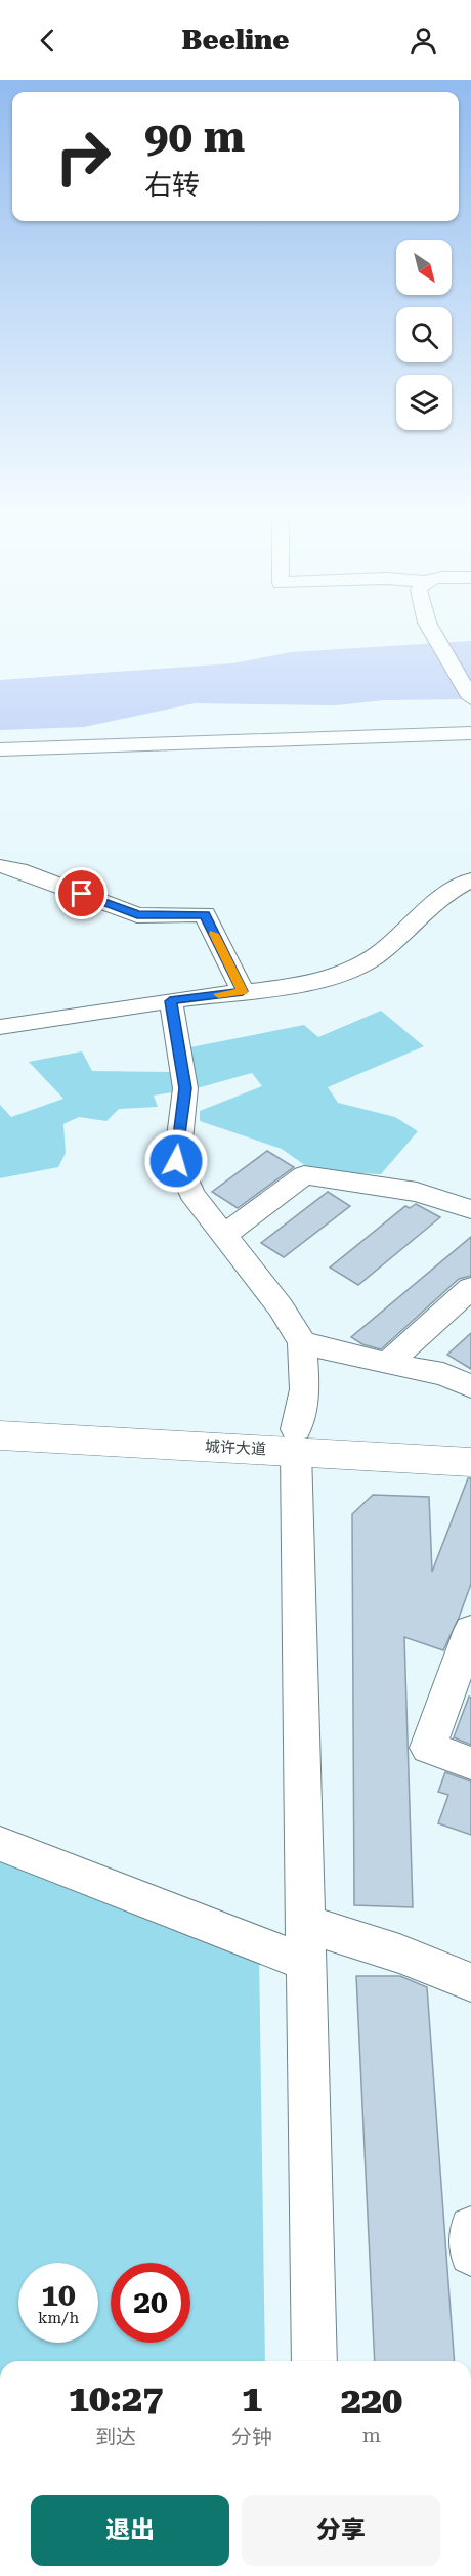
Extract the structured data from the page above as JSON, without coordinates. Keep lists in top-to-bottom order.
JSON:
{
  "streets": {
    "main road": ["城许大道"]
  },
  "north": "bottom right",
  "page": {
    "header": "Beeline",
    "turn": ["90 m", "右转"],
    "speed": "10 km/h",
    "limit": "20",
    "eta": [
      "10:27",
      "到达",
      "1",
      "分钟",
      "220",
      "m"
    ],
    "buttons": ["退出", "分享"]
  }
}
